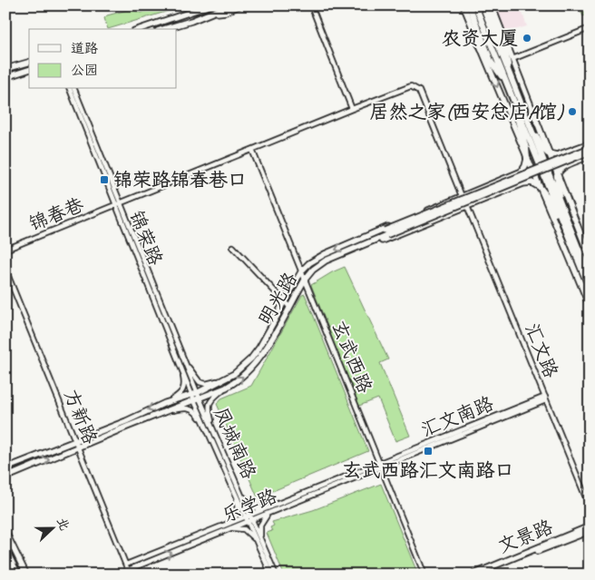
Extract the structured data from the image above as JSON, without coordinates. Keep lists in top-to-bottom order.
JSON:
{
  "streets": {
    "main road": ["明光路", "文景路"],
    "street": [
      "锦春巷",
      "锦荣路",
      "汇文路",
      "玄武西路",
      "方新路",
      "汇文南路",
      "凤城南路",
      "乐学路"
    ]
  },
  "crossings": [
    ["锦春巷", "锦荣路"],
    ["锦荣路", "明光路"],
    ["锦荣路", "凤城南路"],
    ["明光路", "玄武西路"],
    ["明光路", "方新路"],
    ["明光路", "凤城南路"],
    ["汇文路", "汇文南路"],
    ["玄武西路", "汇文南路"],
    ["玄武西路", "乐学路"],
    ["方新路", "乐学路"],
    ["汇文南路", "乐学路"],
    ["凤城南路", "乐学路"]
  ],
  "places": {
    "other": ["农资大厦", "居然之家(西安总店A馆)"],
    "transit": ["锦荣路锦春巷口", "玄武西路汇文南路口"]
  },
  "legend": ["道路", "公园"],
  "north": "right"
}
